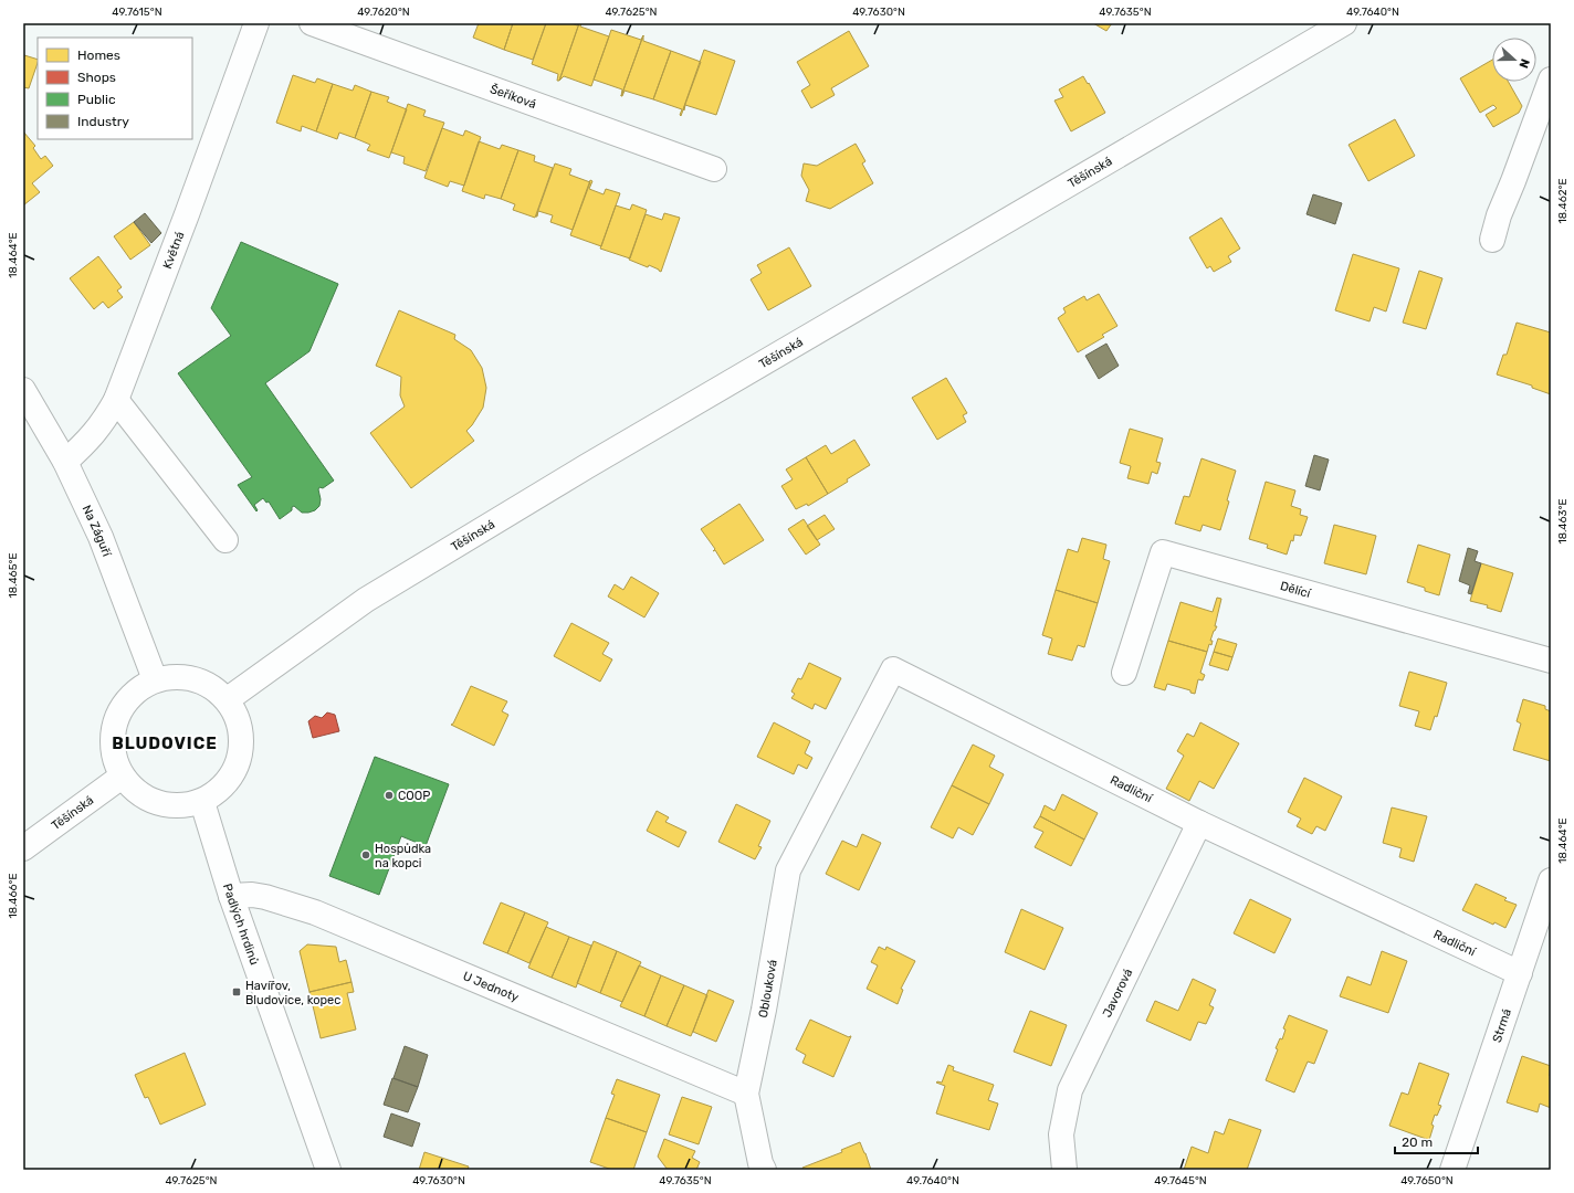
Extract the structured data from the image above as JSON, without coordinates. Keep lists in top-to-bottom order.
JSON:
{
  "streets": {
    "street": [
      "Šeříková",
      "Těšínská",
      "Květná",
      "Na Záguří",
      "Dělící",
      "Radliční",
      "Padlých hrdinů",
      "U Jednoty",
      "Oblouková",
      "Javorová",
      "Strmá"
    ]
  },
  "crossings": [
    ["Těšínská", "Na Záguří"],
    ["Těšínská", "Padlých hrdinů"],
    ["Květná", "Na Záguří"],
    ["Na Záguří", "Padlých hrdinů"],
    ["Radliční", "Oblouková"],
    ["Radliční", "Javorová"],
    ["Radliční", "Strmá"],
    ["Padlých hrdinů", "U Jednoty"],
    ["U Jednoty", "Oblouková"]
  ],
  "districts": ["BLUDOVICE"],
  "places": {
    "other": ["COOP", "Hospůdka na kopci"],
    "transit": ["Havířov, Bludovice, kopec"]
  },
  "legend": [
    "Homes",
    "Shops",
    "Public",
    "Industry"
  ],
  "scale_bar": "20 m",
  "north": "right",
  "coordinates": [
    "49.7615°N",
    "49.7620°N",
    "49.7625°N",
    "49.7630°N",
    "49.7635°N",
    "49.7640°N",
    "18.462°E",
    "18.464°E",
    "18.463°E",
    "18.465°E",
    "18.466°E",
    "49.7645°N",
    "49.7650°N"
  ]
}
